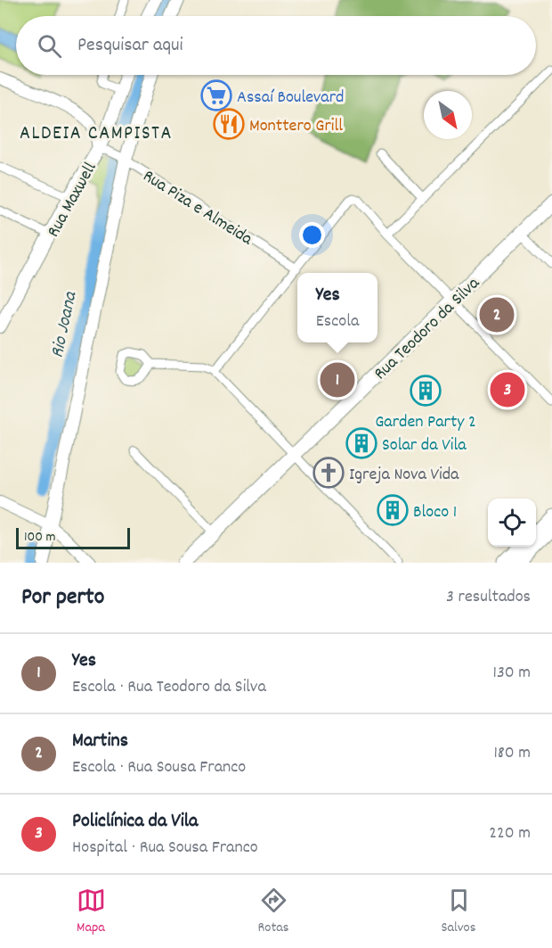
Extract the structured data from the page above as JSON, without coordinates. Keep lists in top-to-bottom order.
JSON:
{
  "streets": {
    "main road": ["Rua Maxwell", "Rua Teodoro da Silva"],
    "street": ["Rua Piza e Almeida"]
  },
  "crossings": [
    ["Rua Maxwell", "Rua Piza e Almeida"]
  ],
  "districts": ["ALDEIA CAMPISTA"],
  "water": ["Rio Joana"],
  "places": {
    "supermarket": ["Assaí Boulevard"],
    "restaurant": ["Monttero Grill"],
    "building": ["Garden Party 2", "Solar da Vila", "Bloco 1"],
    "church": ["Igreja Nova Vida"]
  },
  "scale_bar": "100 m",
  "north": "bottom right",
  "page": {
    "search": "Pesquisar aqui",
    "popup": ["Yes", "Escola"],
    "pins": ["2", "1", "3"],
    "scale": "100 m",
    "heading": ["Por perto", "3 resultados"],
    "list": [
      {
        "mark": "1",
        "name": "Yes",
        "note": "Escola · Rua Teodoro da Silva",
        "value": "130 m"
      },
      {
        "mark": "2",
        "name": "Martins",
        "note": "Escola · Rua Sousa Franco",
        "value": "180 m"
      },
      {
        "mark": "3",
        "name": "Policlínica da Vila",
        "note": "Hospital · Rua Sousa Franco",
        "value": "220 m"
      }
    ],
    "nav": ["Mapa", "Rotas", "Salvos"]
  }
}
